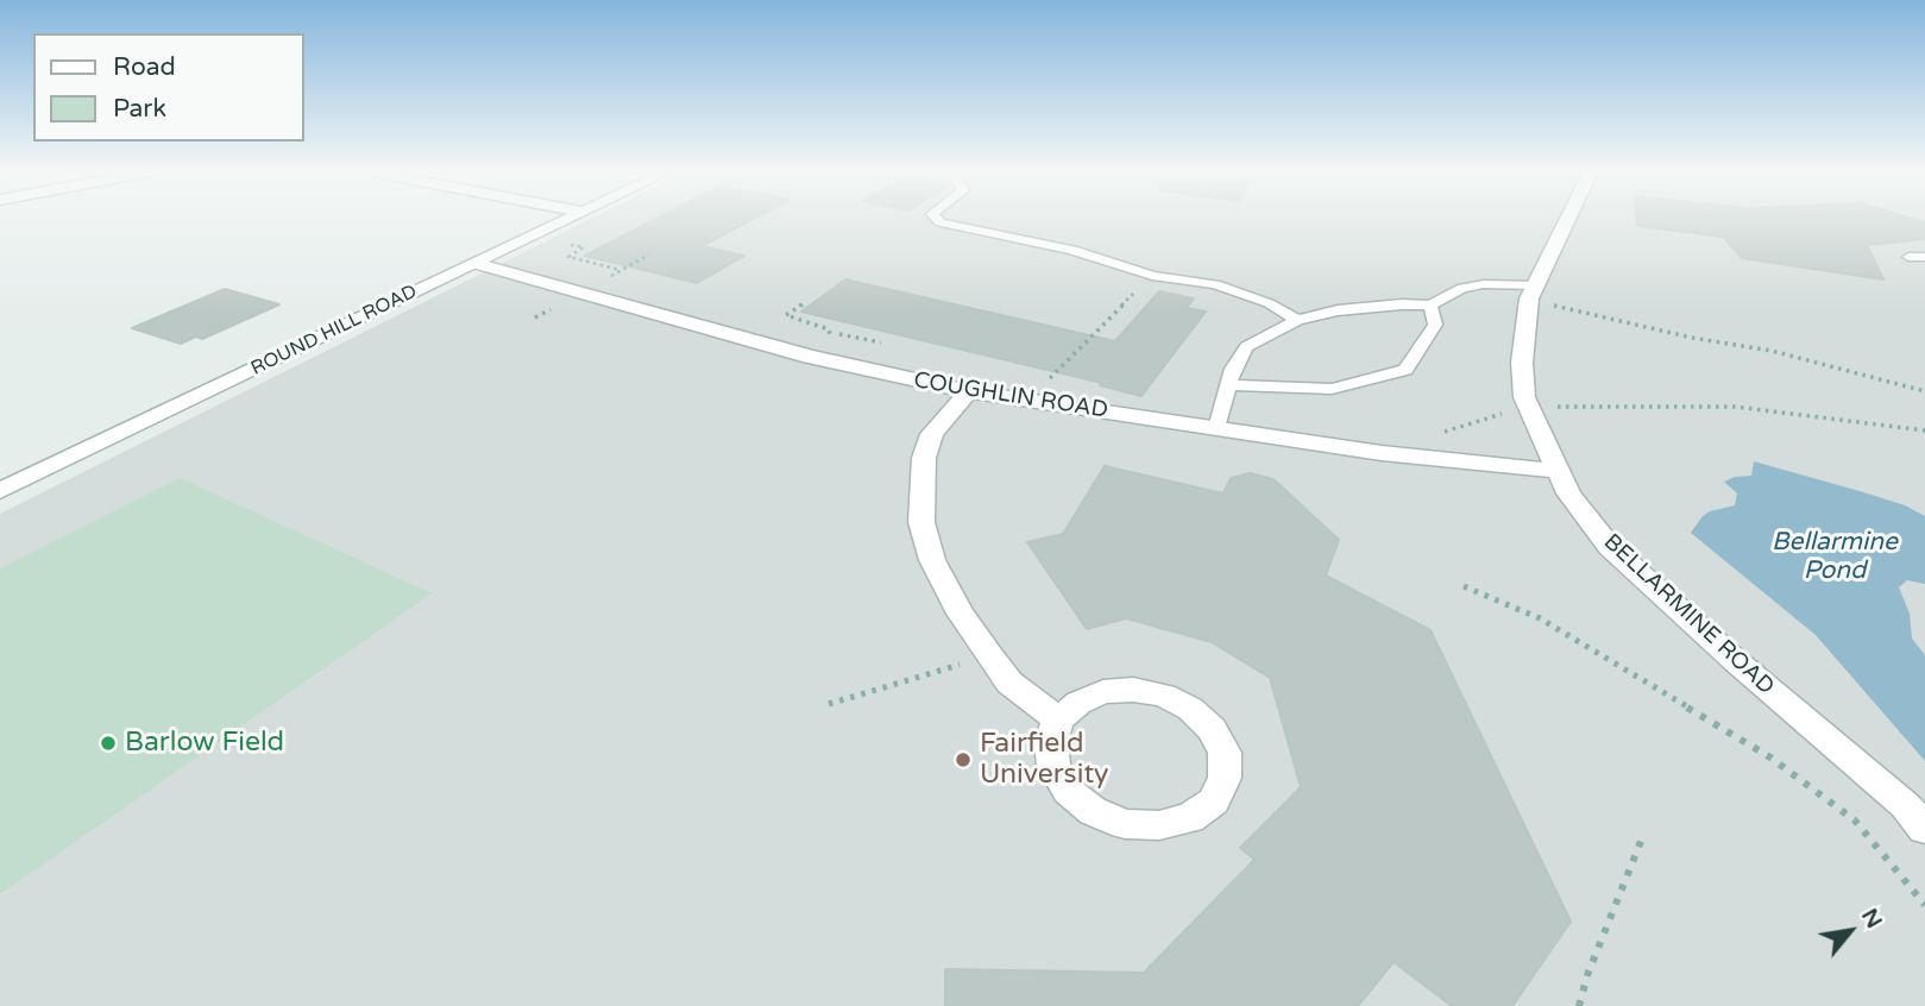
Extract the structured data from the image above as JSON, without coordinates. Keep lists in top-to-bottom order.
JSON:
{
  "streets": {
    "street": ["ROUND HILL ROAD", "COUGHLIN ROAD", "BELLARMINE ROAD"]
  },
  "crossings": [
    ["ROUND HILL ROAD", "COUGHLIN ROAD"],
    ["COUGHLIN ROAD", "BELLARMINE ROAD"]
  ],
  "water": ["Bellarmine Pond"],
  "places": ["Barlow Field", "Fairfield University"],
  "legend": ["Road", "Park"],
  "north": "top right"
}
